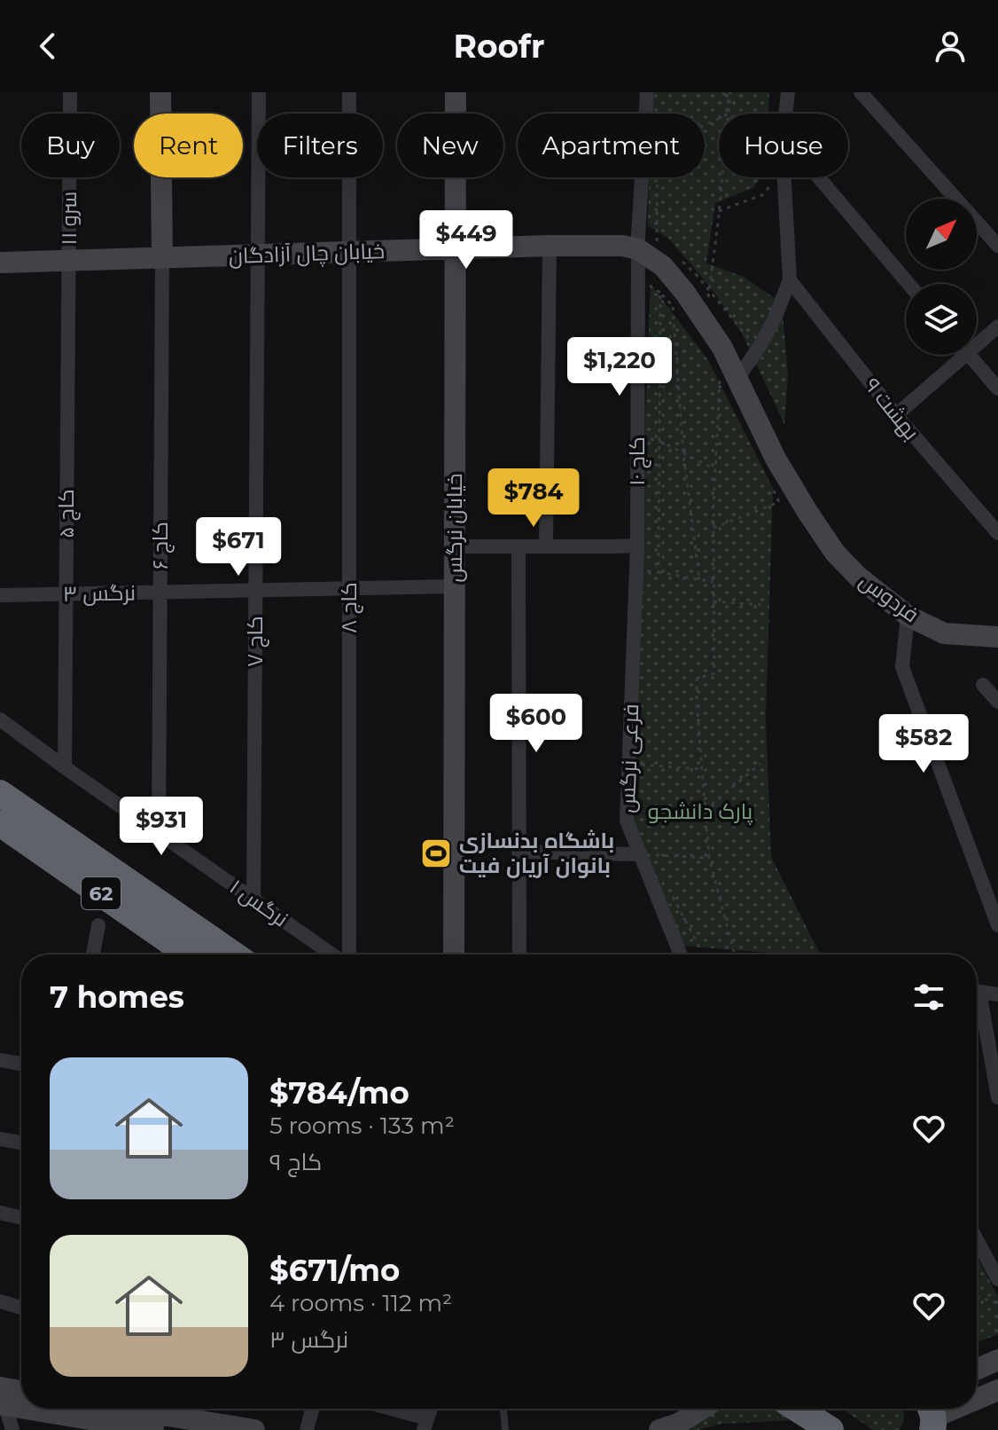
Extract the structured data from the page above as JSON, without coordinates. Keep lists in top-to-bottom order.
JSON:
{
  "streets": {
    "highway": ["62"],
    "street": [
      "سرو ۱۱",
      "خیابان چال آزادگان",
      "بهشت ۹",
      "کاج ۱۰",
      "کاج ۵",
      "خیابان نرگس",
      "کاج ۶",
      "نرگس ۳",
      "فردوس",
      "کاج ۸",
      "کاج ۷",
      "فرعی نرگس",
      "نرگس ۱"
    ]
  },
  "crossings": [
    ["سرو ۱۱", "خیابان چال آزادگان"],
    ["سرو ۱۱", "کاج ۵"],
    ["خیابان چال آزادگان", "کاج ۱۰"],
    ["خیابان چال آزادگان", "کاج ۵"],
    ["خیابان چال آزادگان", "خیابان نرگس"],
    ["خیابان چال آزادگان", "کاج ۶"],
    ["خیابان چال آزادگان", "کاج ۸"],
    ["خیابان چال آزادگان", "کاج ۷"],
    ["کاج ۱۰", "فرعی نرگس"],
    ["کاج ۵", "نرگس ۳"],
    ["کاج ۵", "نرگس ۱"],
    ["خیابان نرگس", "نرگس ۳"],
    ["کاج ۶", "نرگس ۳"],
    ["کاج ۶", "نرگس ۱"],
    ["نرگس ۳", "کاج ۸"],
    ["نرگس ۳", "کاج ۷"],
    ["کاج ۷", "نرگس ۱"]
  ],
  "parks": ["پارک دانشجو"],
  "places": {
    "sports": ["باشگاه بدنسازی بانوان آریان فیت"]
  },
  "north": "top right",
  "page": {
    "header": "Roofr",
    "chip": [
      "Buy",
      "Rent",
      "Filters",
      "New",
      "Apartment",
      "House"
    ],
    "price": [
      "$449",
      "$1,220",
      "$784",
      "$671",
      "$600",
      "$582",
      "$931"
    ],
    "heading": "7 homes",
    "list": [
      {
        "name": "$784/mo",
        "note": "5 rooms · 133 m² · کاج ۹"
      },
      {
        "name": "$671/mo",
        "note": "4 rooms · 112 m² · نرگس ۳"
      }
    ]
  }
}
